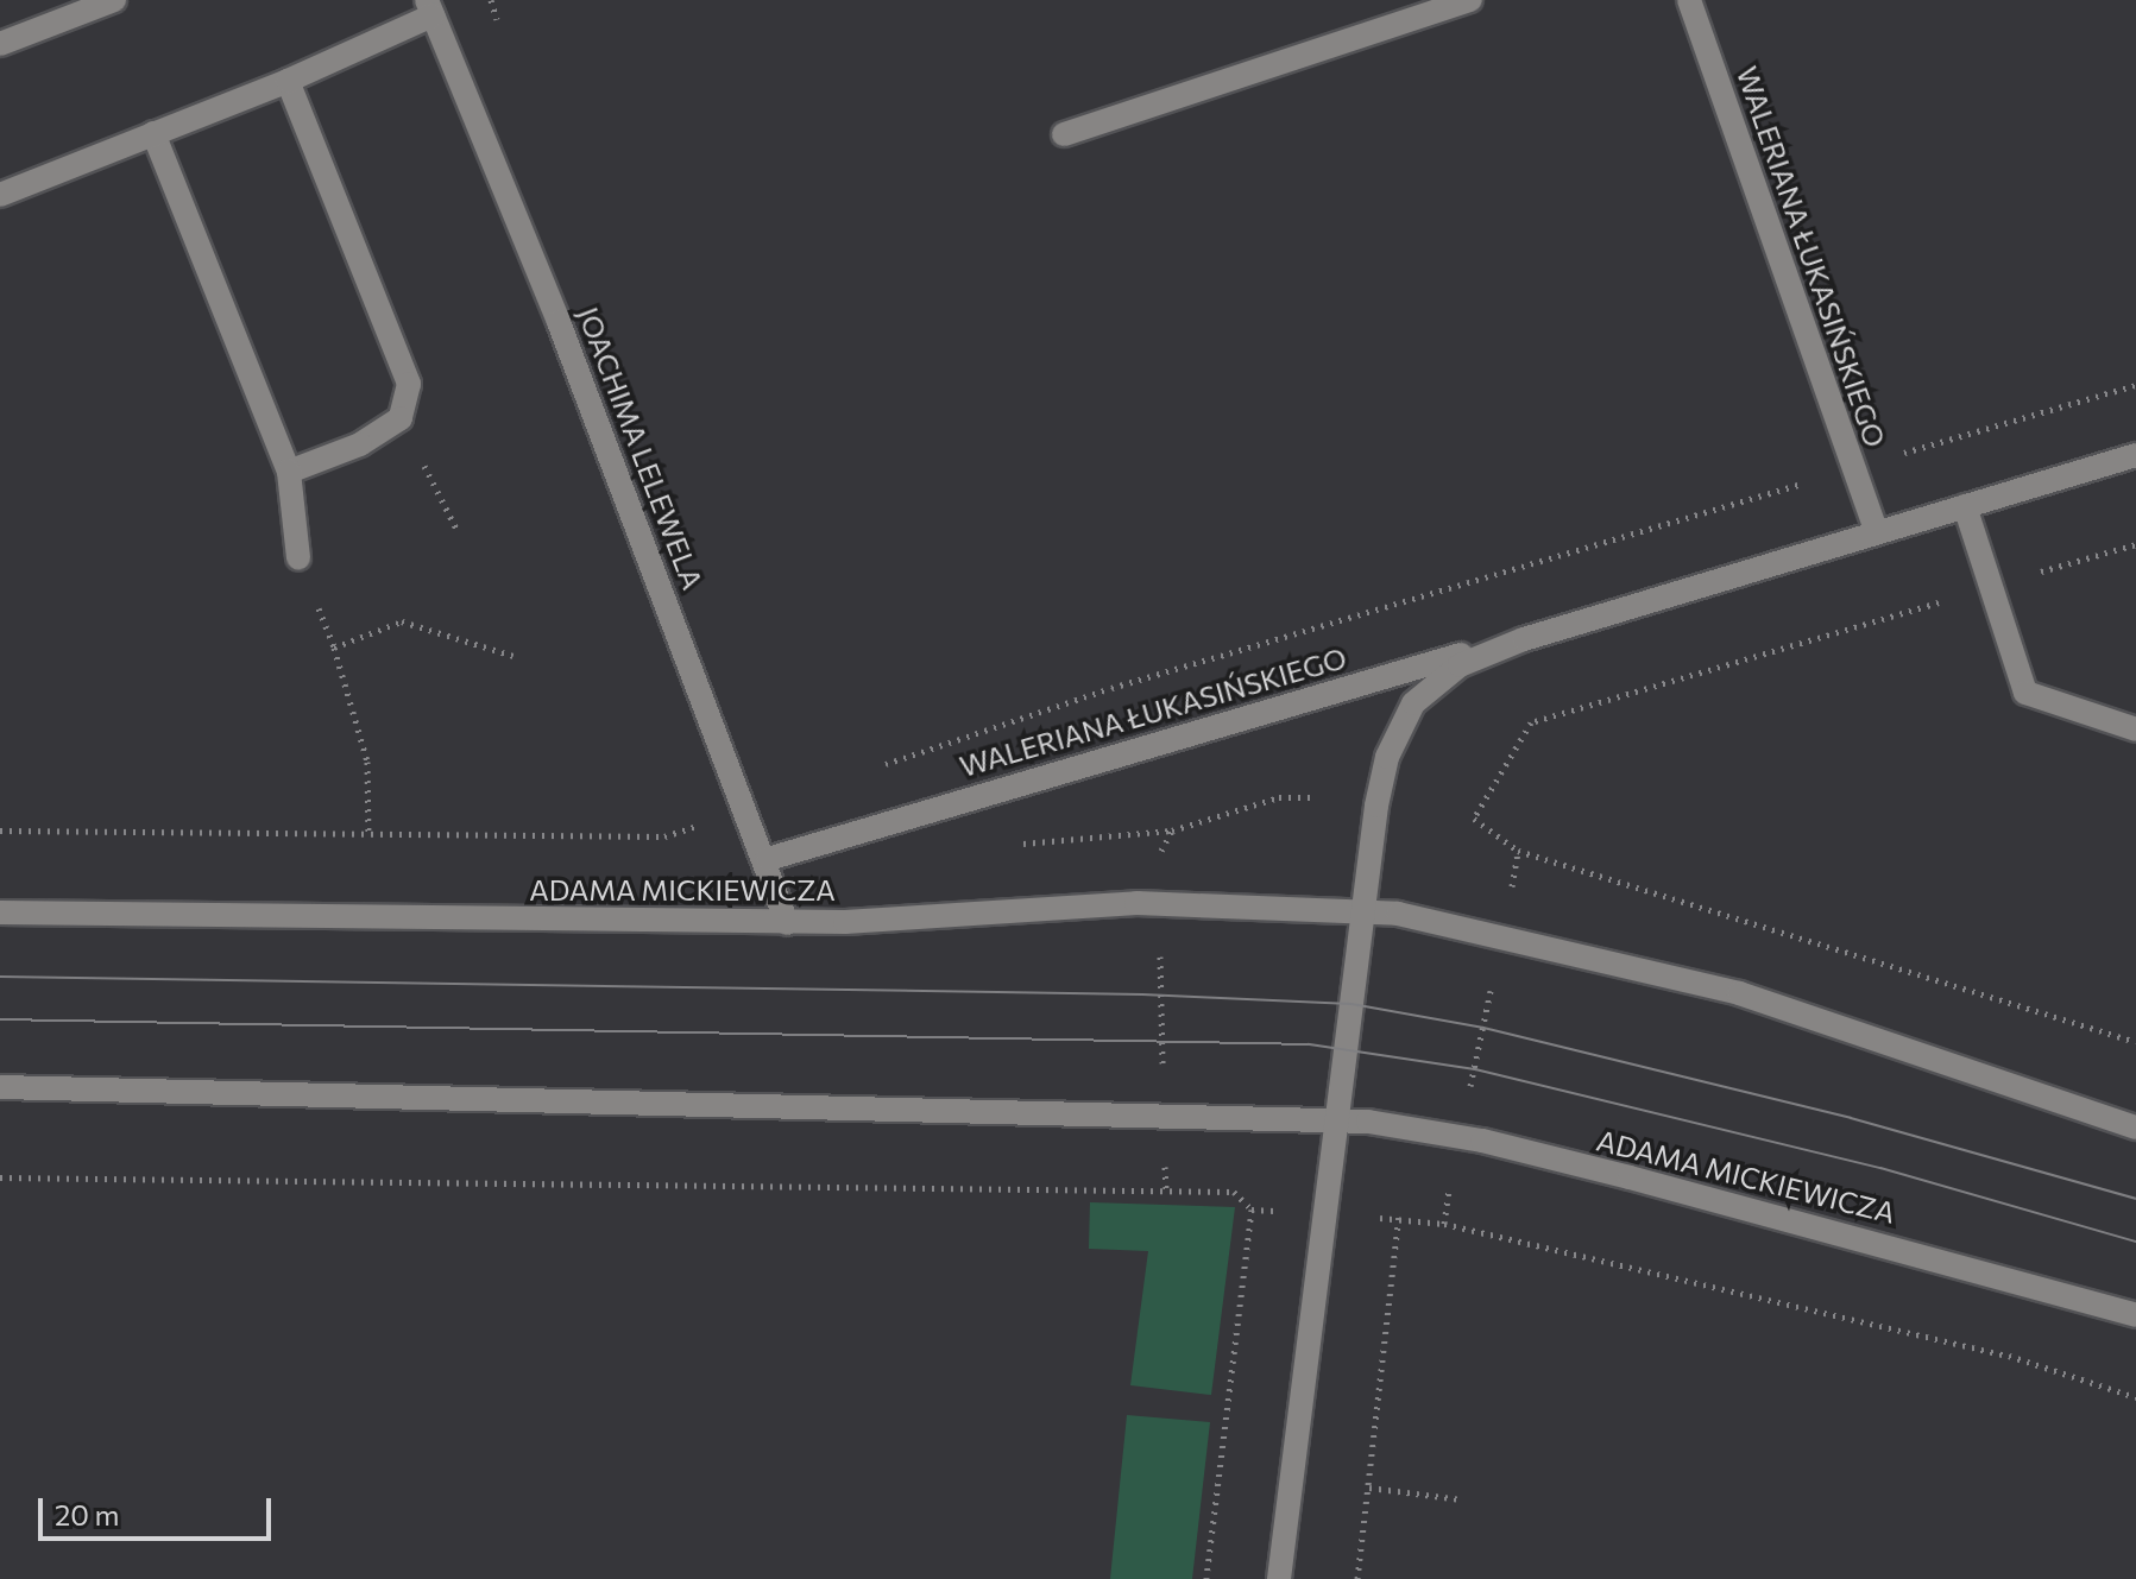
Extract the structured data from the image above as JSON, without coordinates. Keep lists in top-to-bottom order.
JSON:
{
  "streets": {
    "street": ["WALERIANA ŁUKASIŃSKIEGO", "JOACHIMA LELEWELA", "ADAMA MICKIEWICZA"]
  },
  "crossings": [
    ["WALERIANA ŁUKASIŃSKIEGO", "JOACHIMA LELEWELA"],
    ["WALERIANA ŁUKASIŃSKIEGO", "ADAMA MICKIEWICZA"],
    ["JOACHIMA LELEWELA", "ADAMA MICKIEWICZA"]
  ],
  "scale_bar": "20 m"
}
